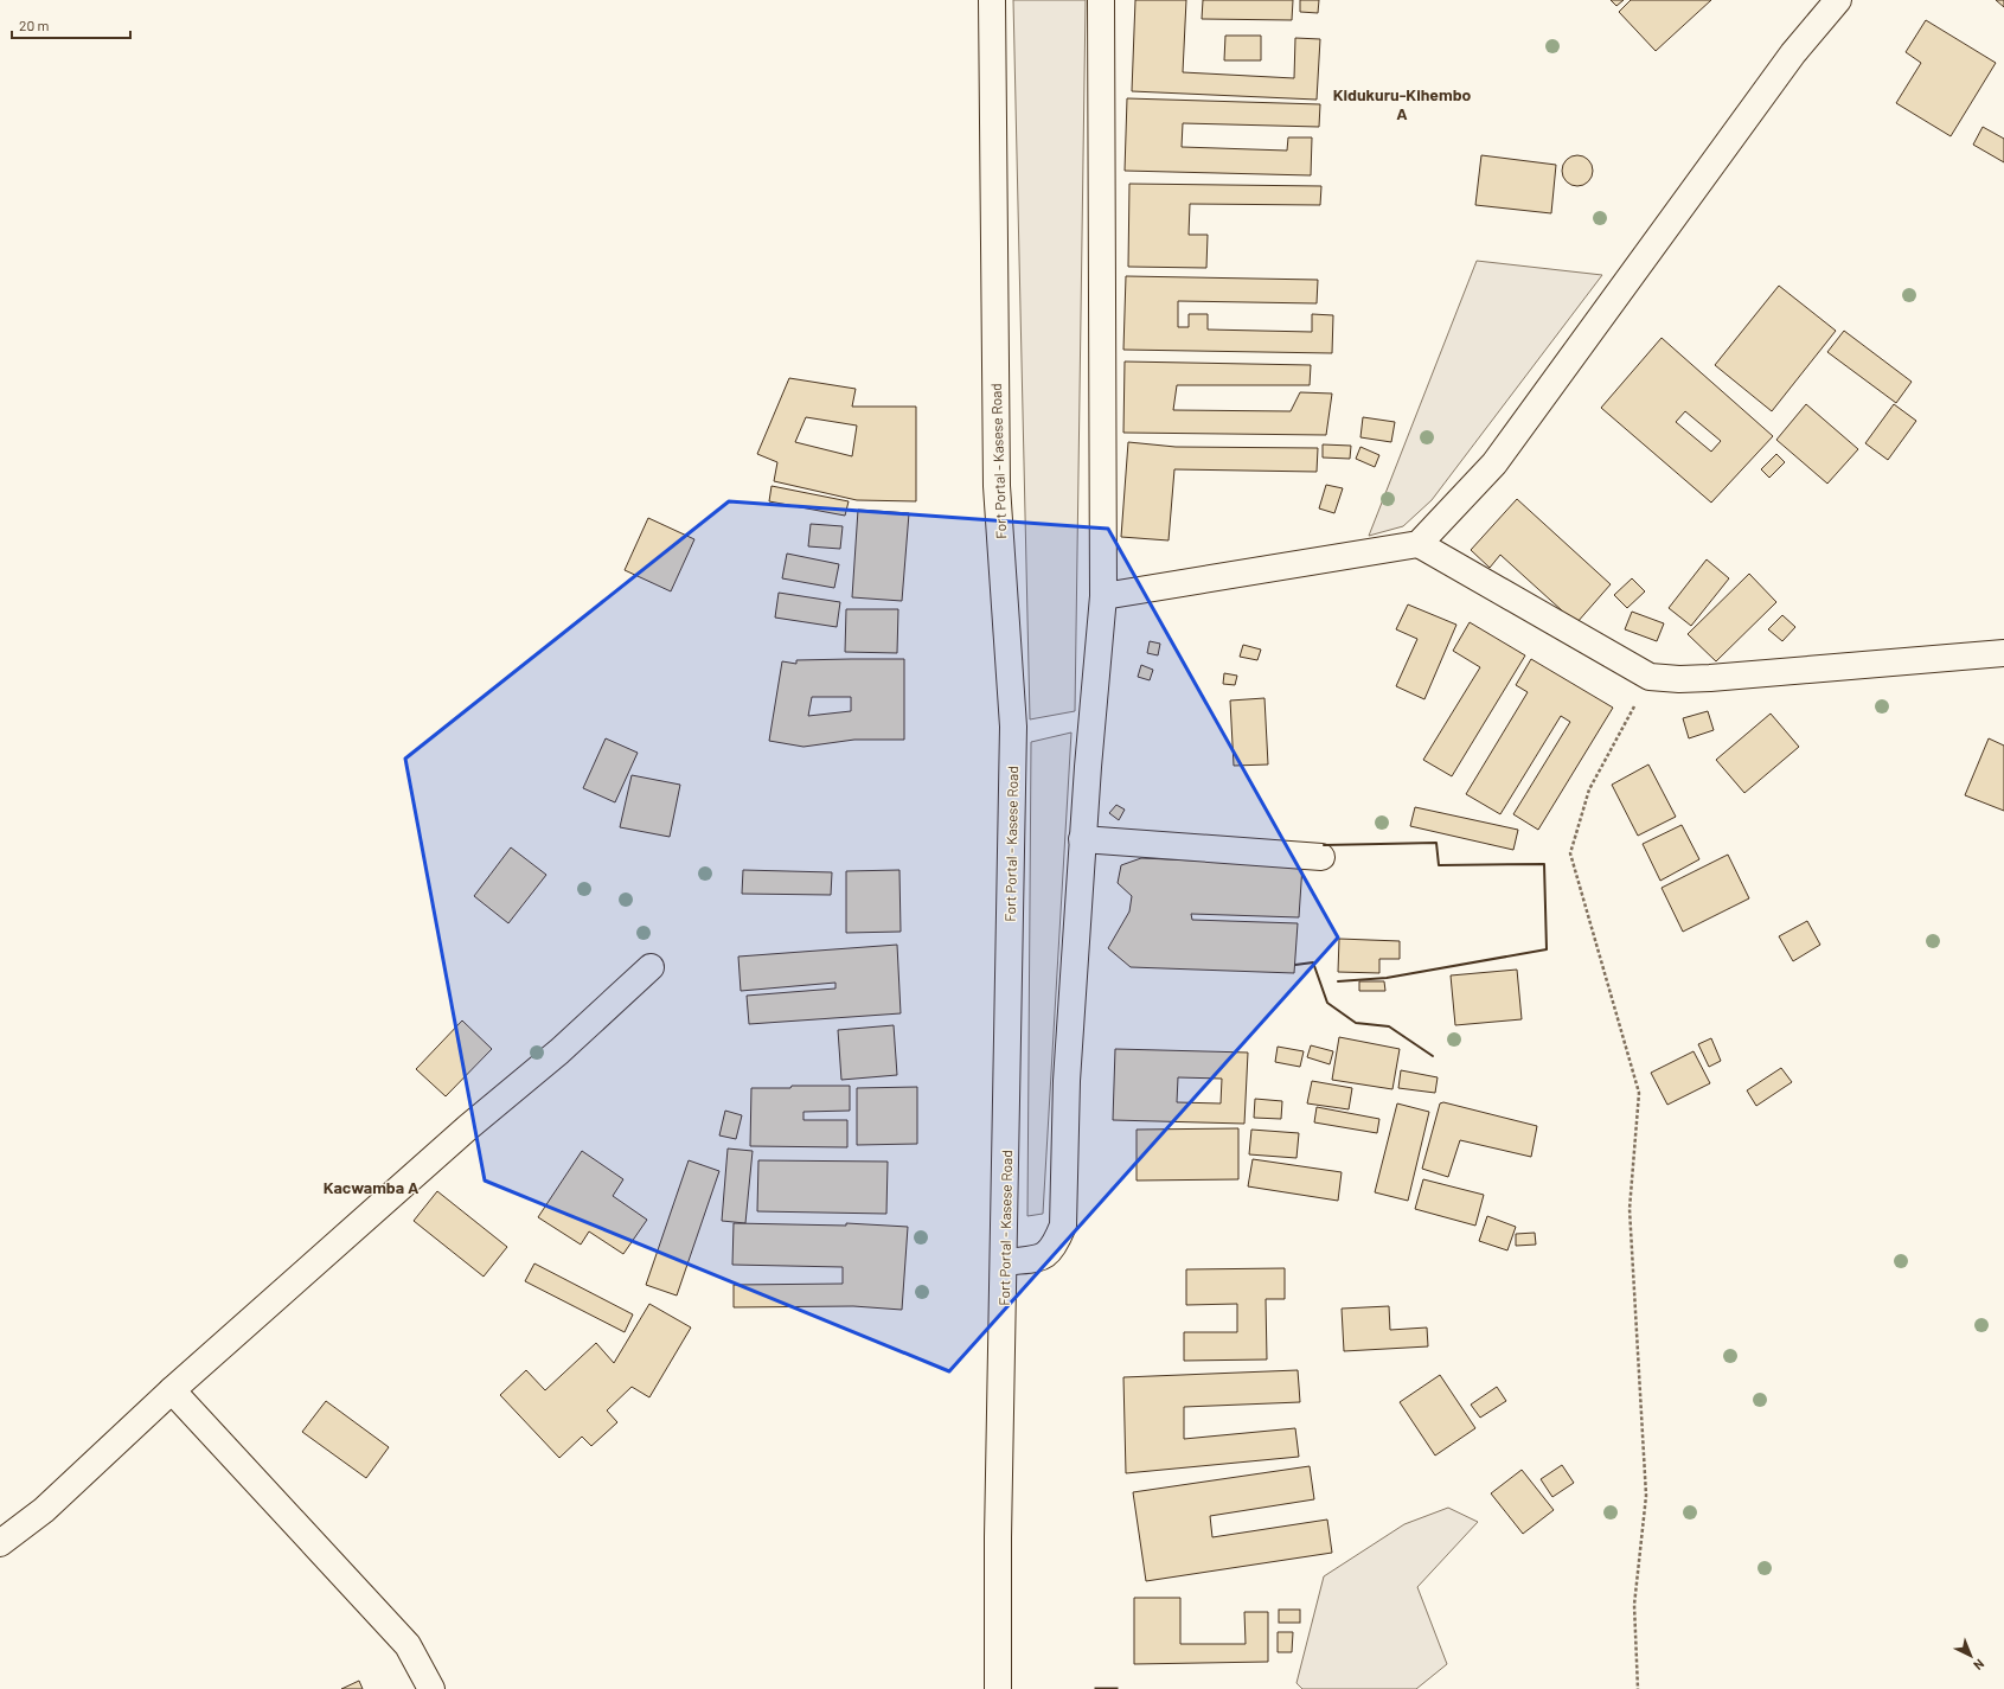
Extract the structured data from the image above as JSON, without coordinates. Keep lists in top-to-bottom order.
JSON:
{
  "streets": {
    "main road": ["Fort Portal - Kasese Road"]
  },
  "districts": ["Kidukuru-Kihembo A", "Kacwamba A"],
  "scale_bar": "20 m",
  "north": "bottom right"
}
